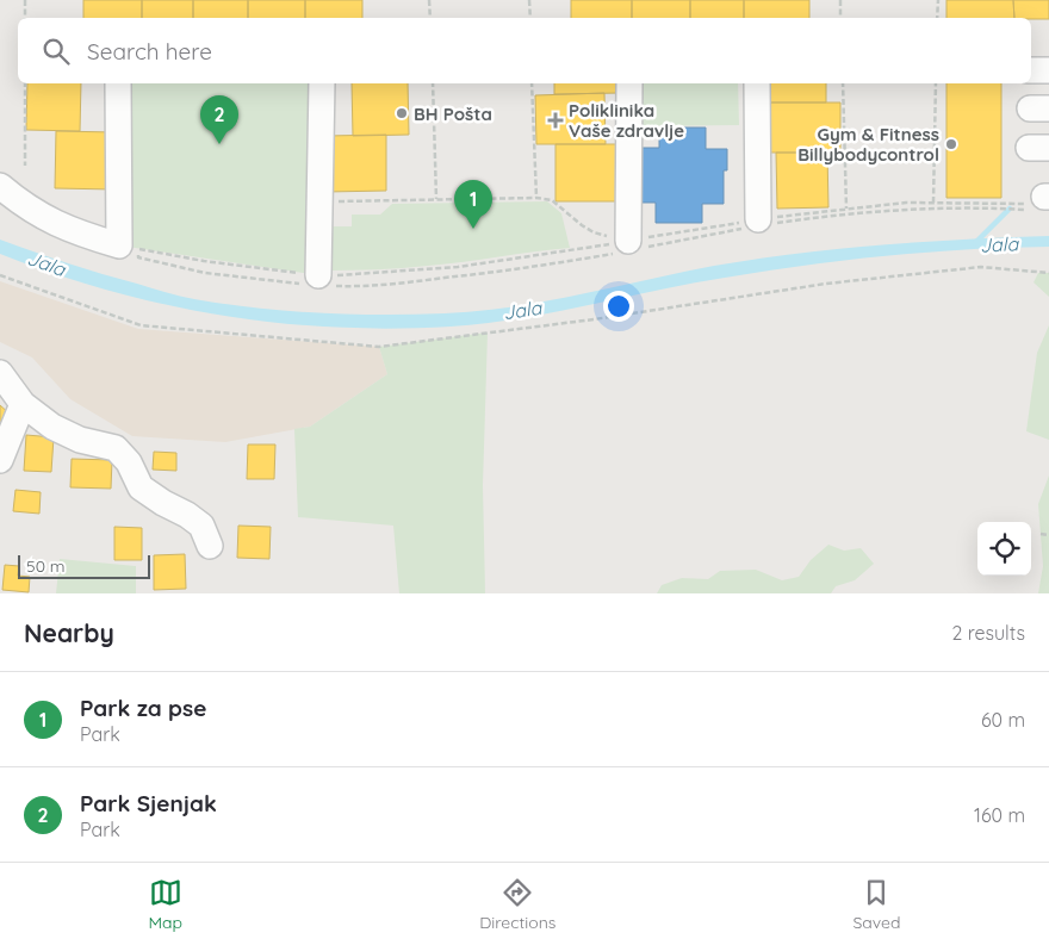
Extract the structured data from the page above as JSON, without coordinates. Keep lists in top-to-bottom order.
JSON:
{
  "water": ["Jala"],
  "places": {
    "other": ["BH Pošta", "Gym & Fitness Billybodycontrol"],
    "health": ["Poliklinika Vaše zdravlje"]
  },
  "scale_bar": "50 m",
  "page": {
    "search": "Search here",
    "pins": ["2", "1"],
    "scale": "50 m",
    "heading": ["Nearby", "2 results"],
    "list": [
      {
        "mark": "1",
        "name": "Park za pse",
        "note": "Park",
        "value": "60 m"
      },
      {
        "mark": "2",
        "name": "Park Sjenjak",
        "note": "Park",
        "value": "160 m"
      }
    ],
    "nav": ["Map", "Directions", "Saved"]
  }
}
